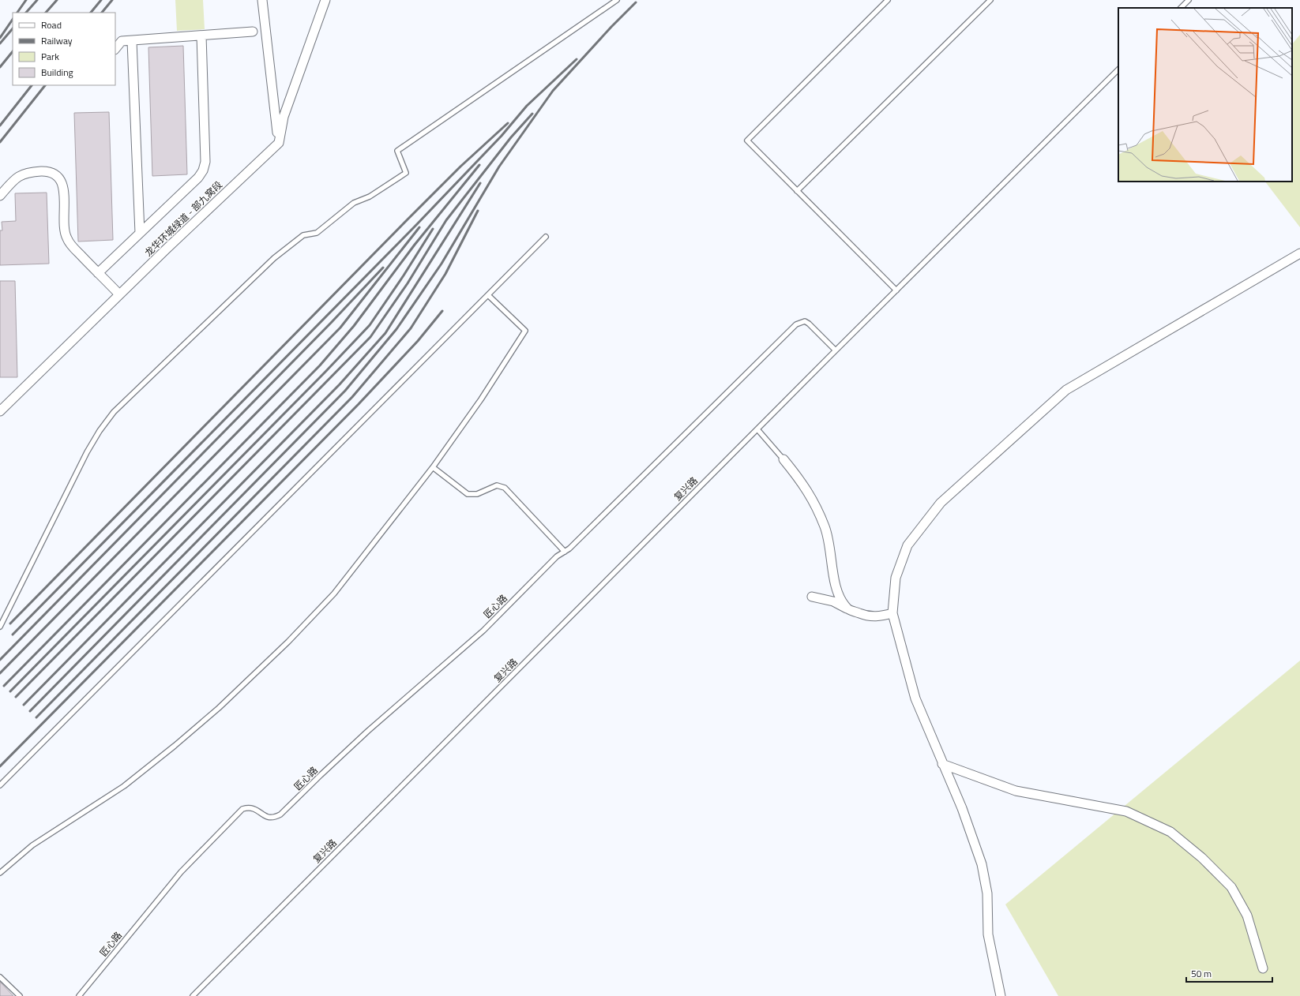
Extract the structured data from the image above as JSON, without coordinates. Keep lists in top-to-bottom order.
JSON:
{
  "streets": {
    "street": ["龙华环城绿道 - 部九窝段"],
    "lane": ["复兴路", "匠心路"]
  },
  "legend": [
    "Road",
    "Railway",
    "Park",
    "Building"
  ],
  "scale_bar": "50 m"
}
